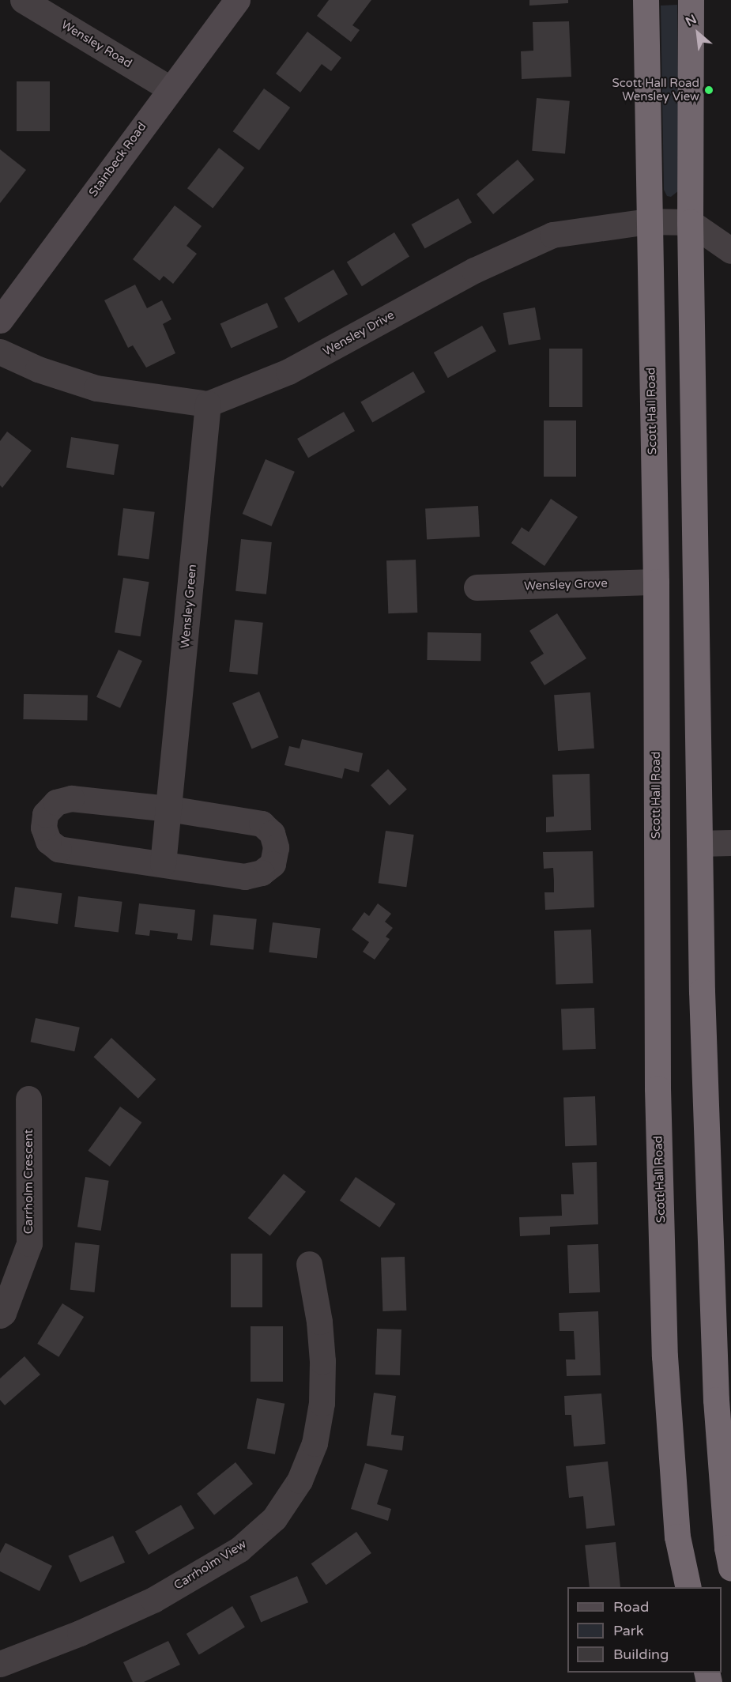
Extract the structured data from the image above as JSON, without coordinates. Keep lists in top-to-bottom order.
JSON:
{
  "streets": {
    "highway": ["Scott Hall Road"],
    "street": [
      "Wensley Road",
      "Stainbeck Road",
      "Wensley Drive",
      "Wensley Grove",
      "Wensley Green",
      "Carrholm Crescent",
      "Carrholm View"
    ]
  },
  "crossings": [
    ["Wensley Road", "Stainbeck Road"],
    ["Wensley Drive", "Scott Hall Road"],
    ["Wensley Drive", "Wensley Green"],
    ["Scott Hall Road", "Wensley Grove"]
  ],
  "places": ["Scott Hall Road Wensley View"],
  "legend": ["Road", "Park", "Building"],
  "north": "top left"
}
